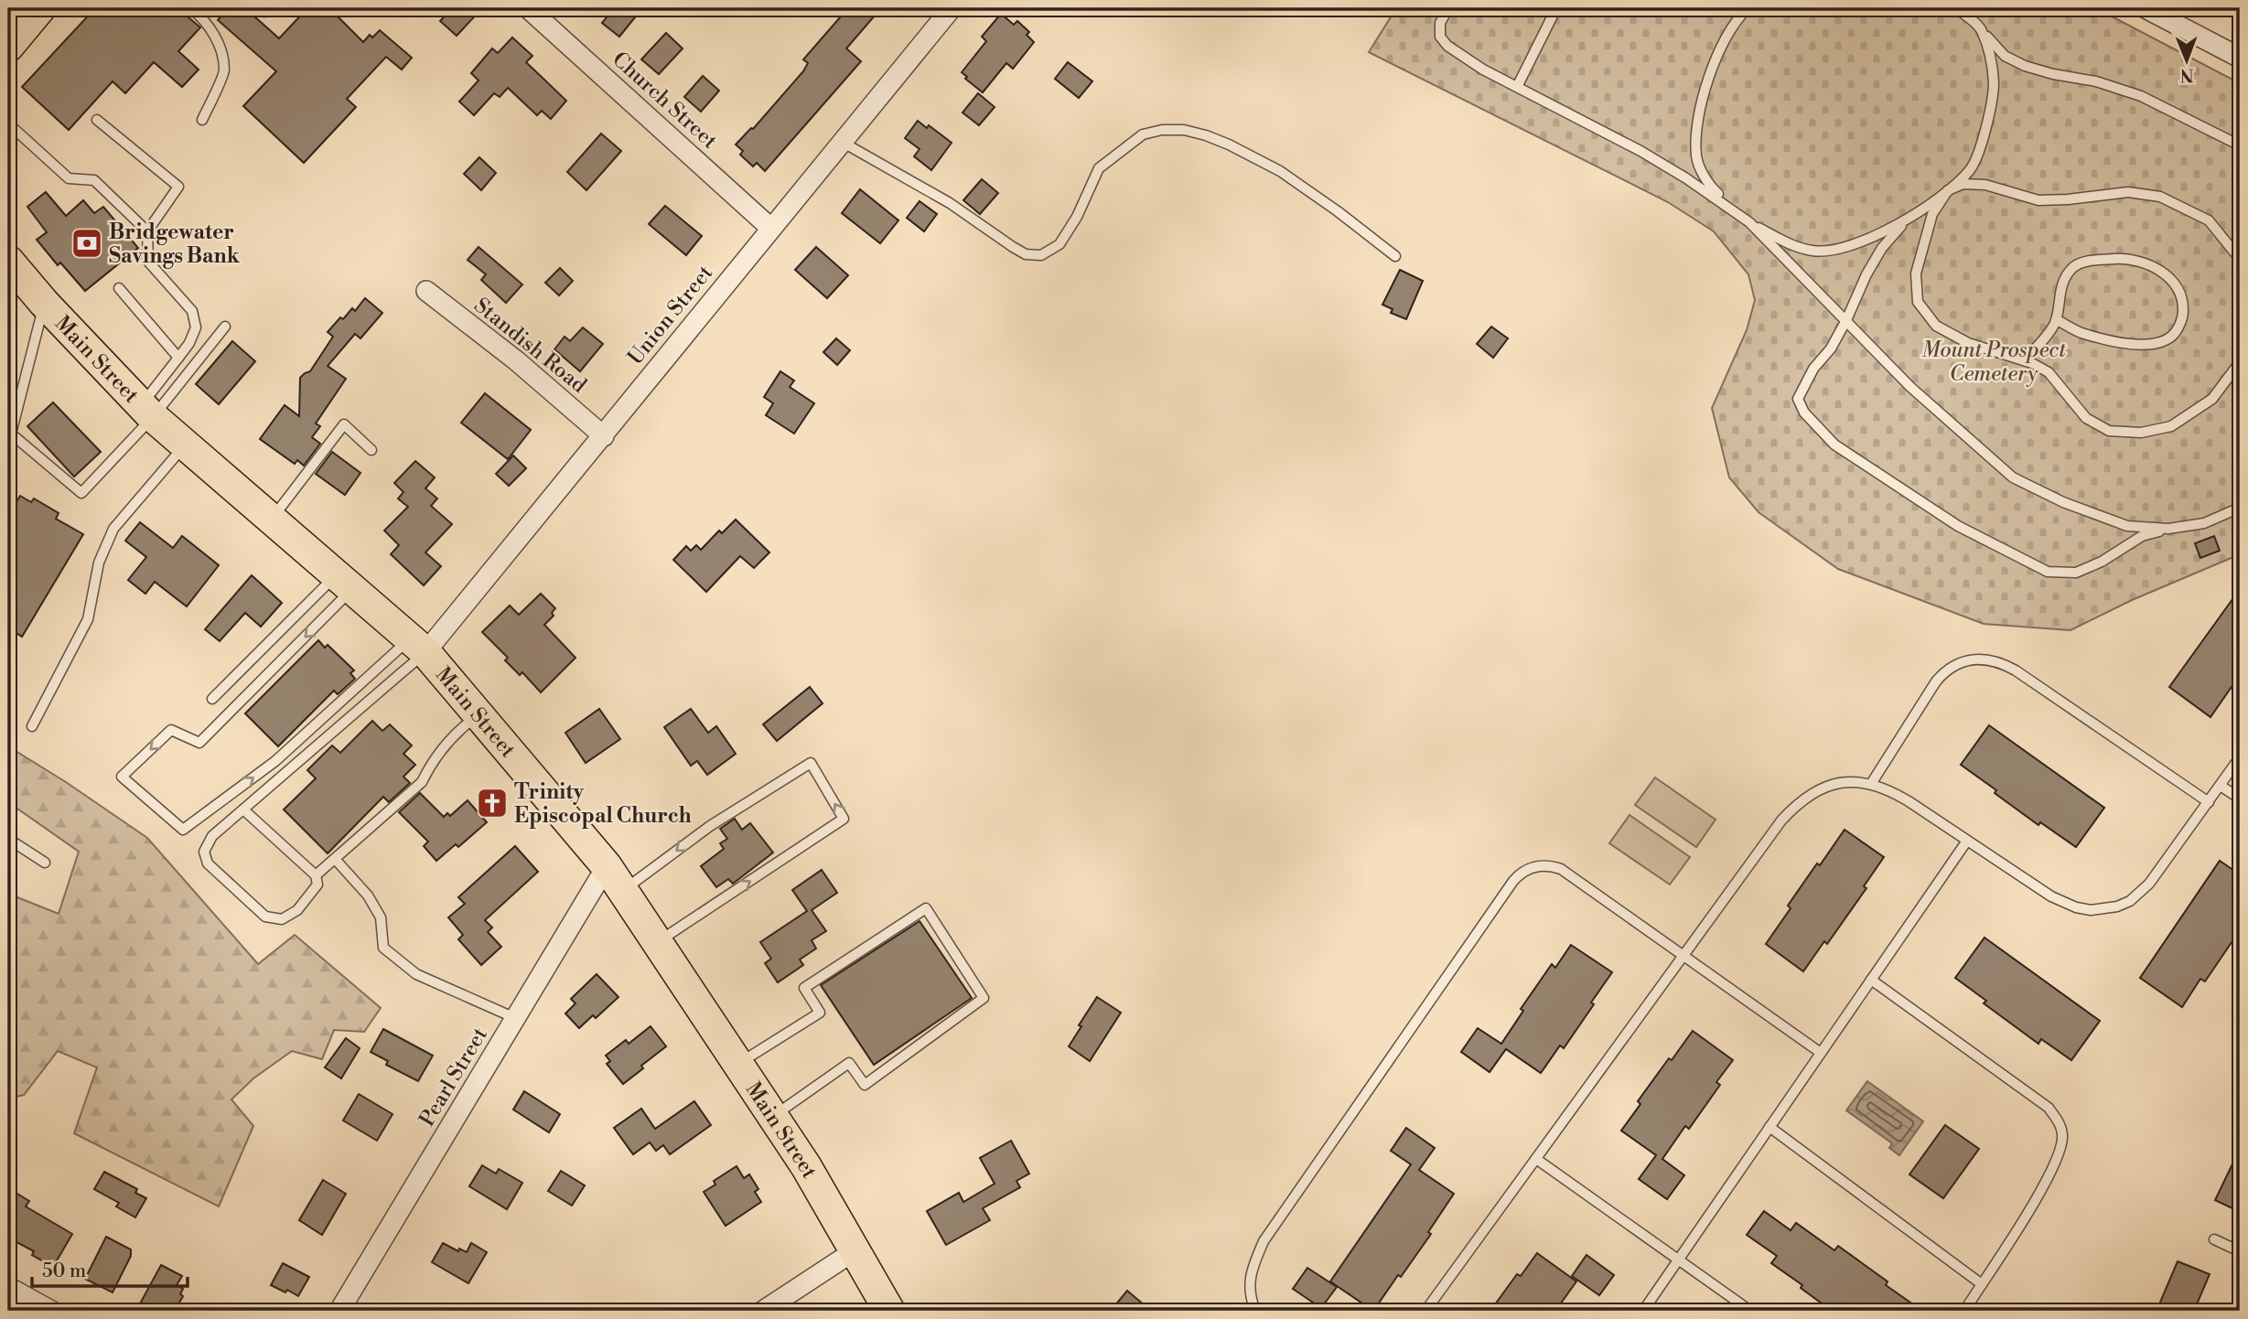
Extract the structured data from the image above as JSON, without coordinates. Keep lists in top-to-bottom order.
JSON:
{
  "streets": {
    "main road": ["Main Street"],
    "street": [
      "Church Street",
      "Union Street",
      "Standish Road",
      "Pearl Street"
    ]
  },
  "crossings": [
    ["Church Street", "Union Street"],
    ["Union Street", "Standish Road"],
    ["Union Street", "Main Street"],
    ["Main Street", "Pearl Street"]
  ],
  "parks": ["Mount Prospect Cemetery"],
  "places": {
    "bank": ["Bridgewater Savings Bank"],
    "church": ["Trinity Episcopal Church"]
  },
  "scale_bar": "50 m",
  "north": "bottom"
}
